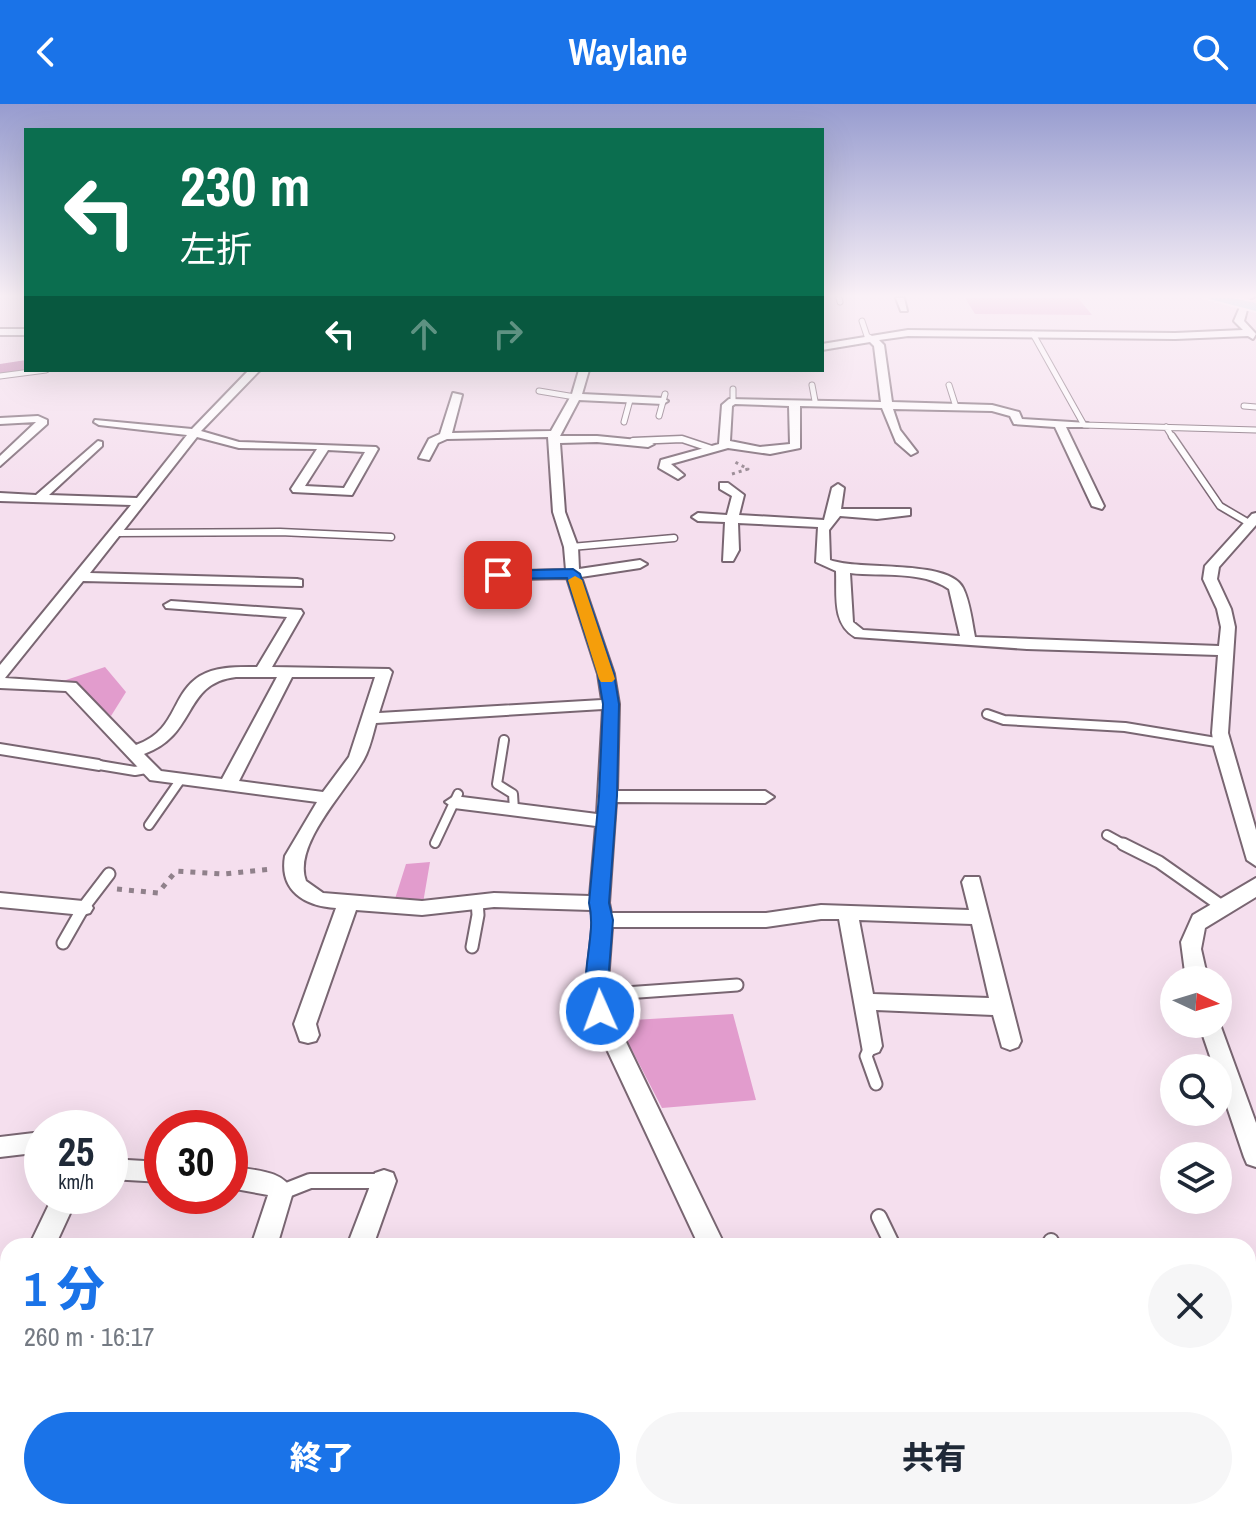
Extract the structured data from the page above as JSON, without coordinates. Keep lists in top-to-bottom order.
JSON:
{
  "north": "right",
  "page": {
    "header": "Waylane",
    "turn": ["230 m", "左折"],
    "speed": "25 km/h",
    "limit": "30",
    "heading": ["1 分", "260 m · 16:17"],
    "buttons": ["終了", "共有"]
  }
}
